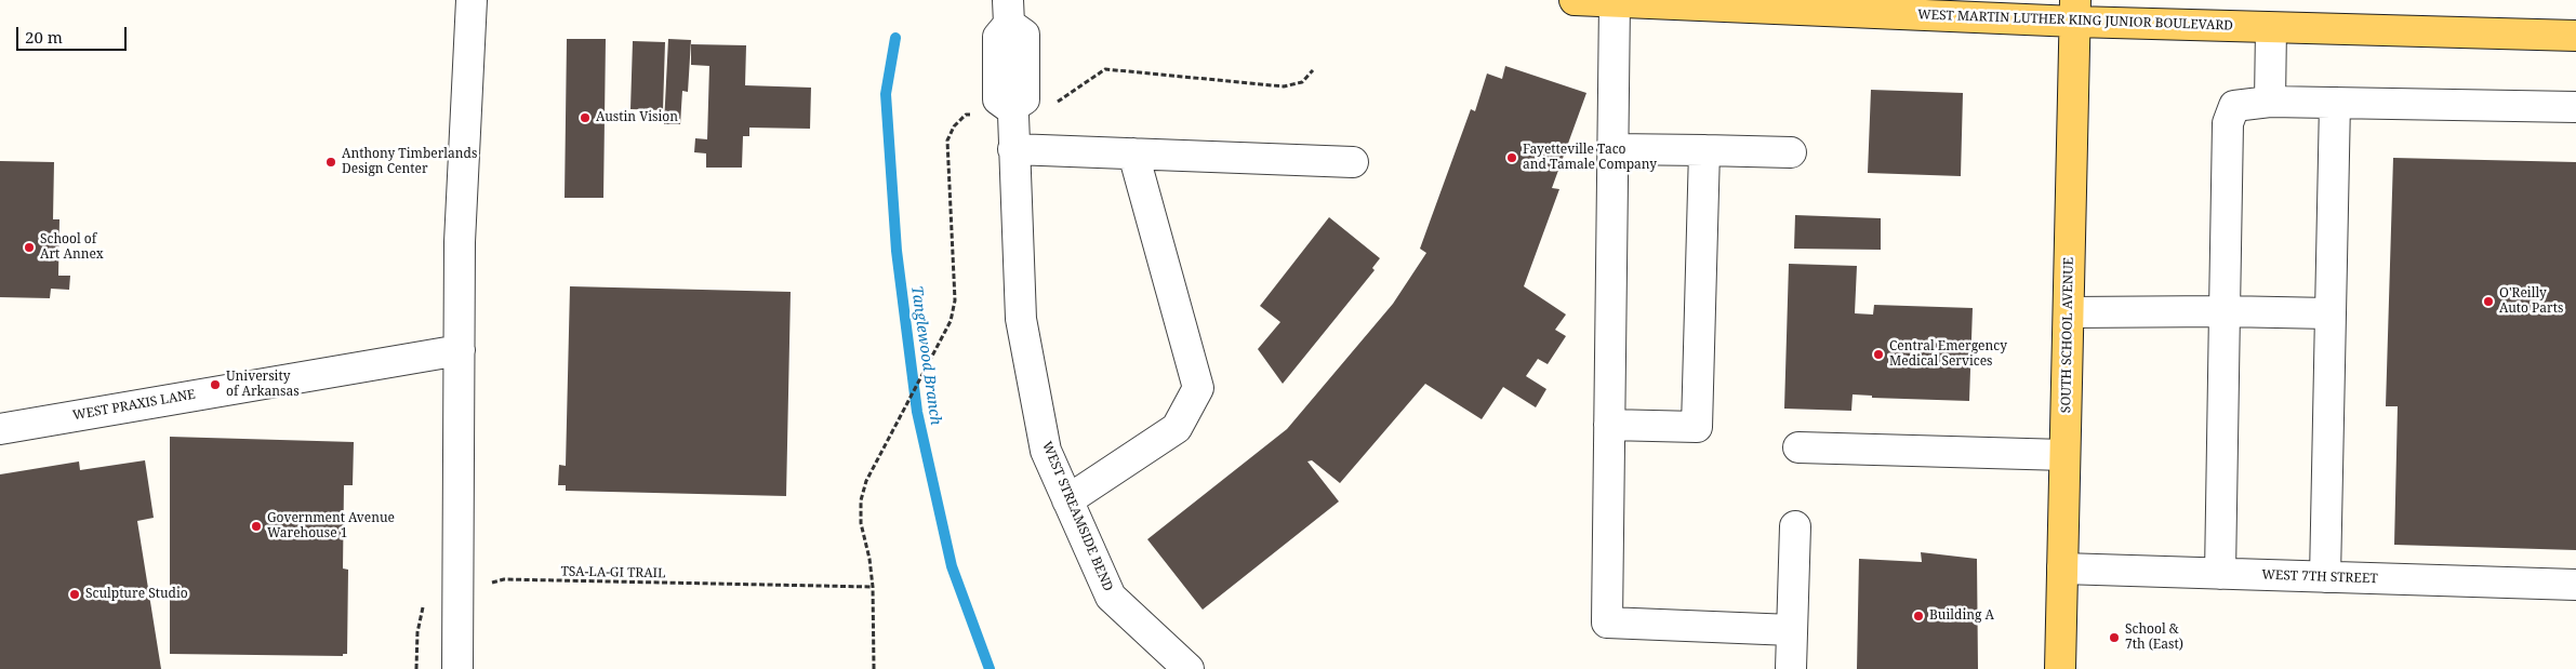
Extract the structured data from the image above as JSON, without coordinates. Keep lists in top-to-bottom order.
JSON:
{
  "streets": {
    "main road": ["WEST MARTIN LUTHER KING JUNIOR BOULEVARD", "SOUTH SCHOOL AVENUE"],
    "street": ["WEST PRAXIS LANE", "WEST STREAMSIDE BEND", "WEST 7TH STREET"],
    "path": ["TSA-LA-GI TRAIL"]
  },
  "crossings": [
    ["WEST MARTIN LUTHER KING JUNIOR BOULEVARD", "SOUTH SCHOOL AVENUE"],
    ["SOUTH SCHOOL AVENUE", "WEST 7TH STREET"]
  ],
  "water": ["Tanglewood Branch"],
  "places": [
    "Austin Vision",
    "Fayetteville Taco and Tamale Company",
    "Anthony Timberlands Design Center",
    "School of Art Annex",
    "O'Reilly Auto Parts",
    "Central Emergency Medical Services",
    "University of Arkansas",
    "Government Avenue Warehouse 1",
    "Sculpture Studio",
    "Building A",
    "School & 7th (East)"
  ],
  "scale_bar": "20 m"
}
